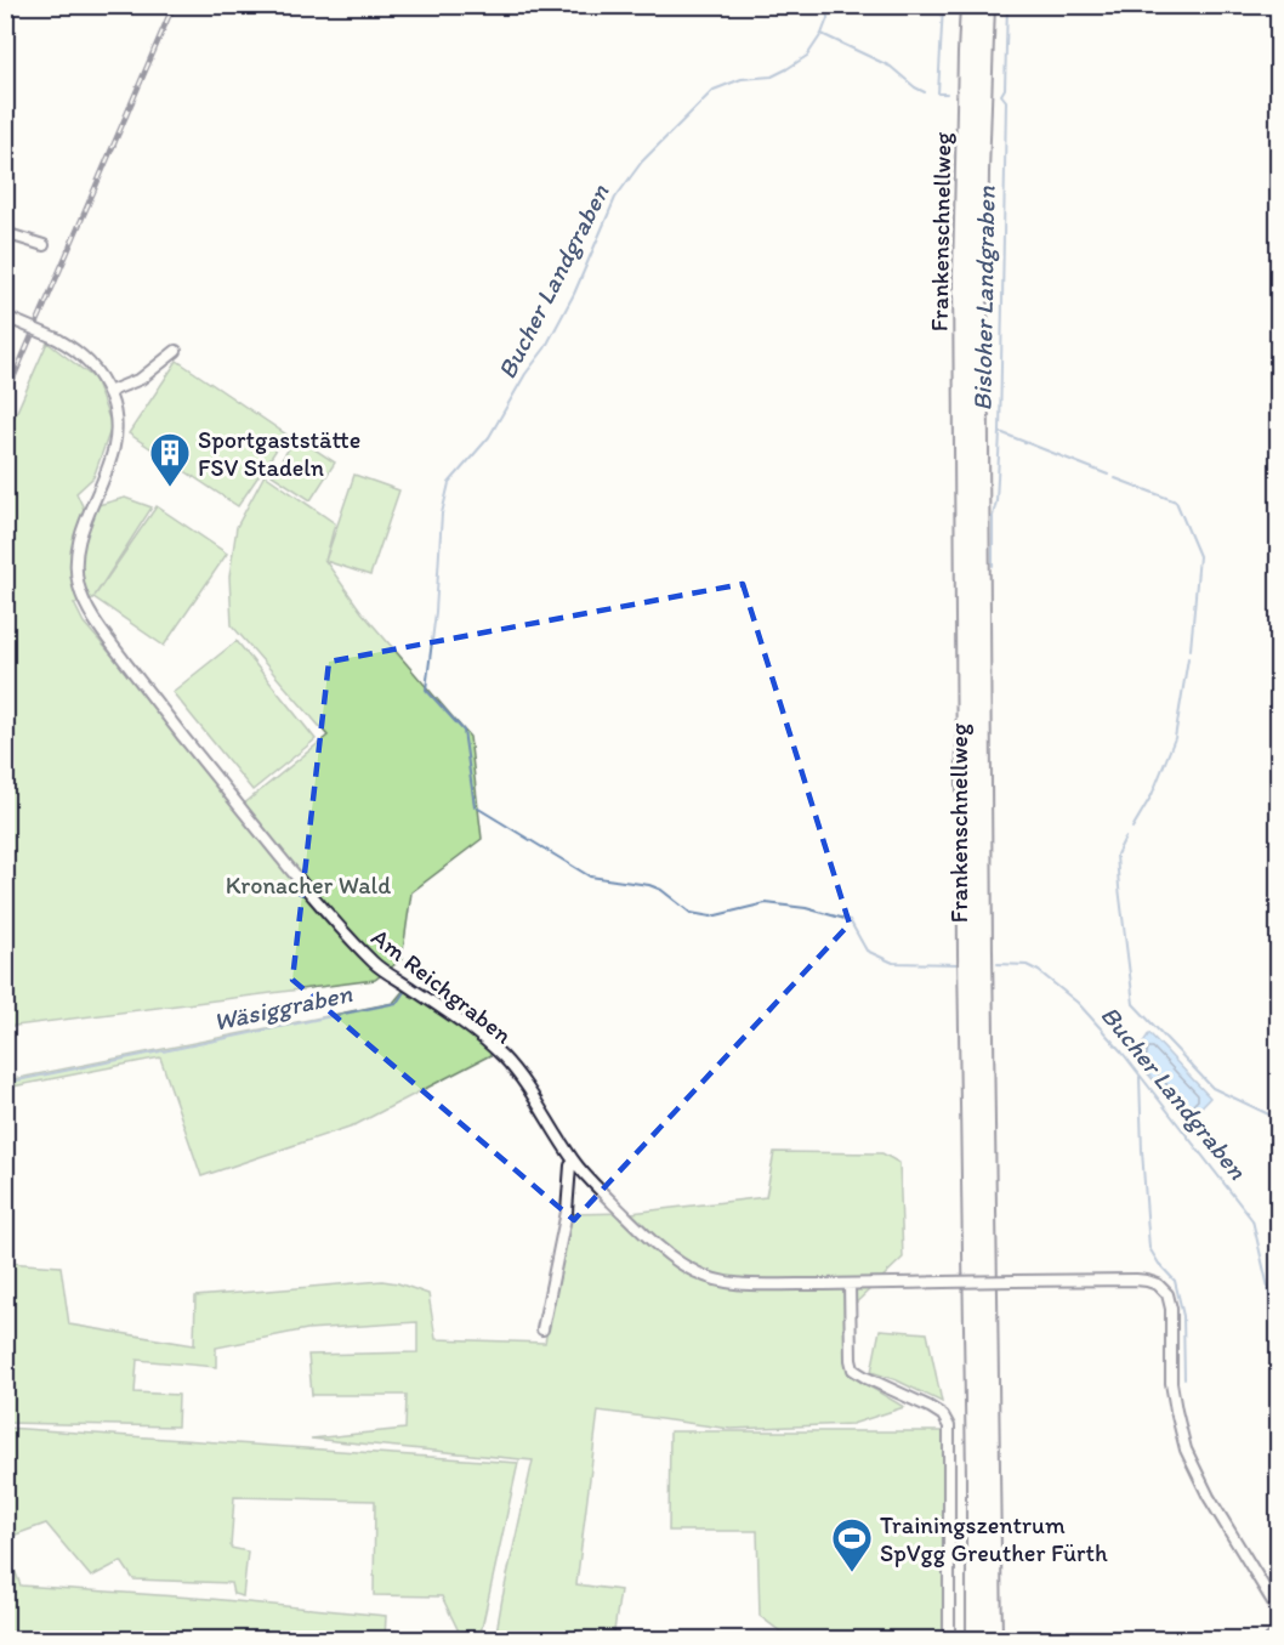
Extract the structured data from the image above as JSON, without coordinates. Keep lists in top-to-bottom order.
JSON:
{
  "streets": {
    "highway": ["Frankenschnellweg"],
    "street": ["Am Reichgraben"]
  },
  "water": ["Bucher Landgraben", "Bisloher Landgraben", "Wäsiggraben"],
  "parks": ["Kronacher Wald"],
  "places": {
    "building": ["Sportgaststätte FSV Stadeln"],
    "sports": ["Trainingszentrum SpVgg Greuther Fürth"]
  }
}
